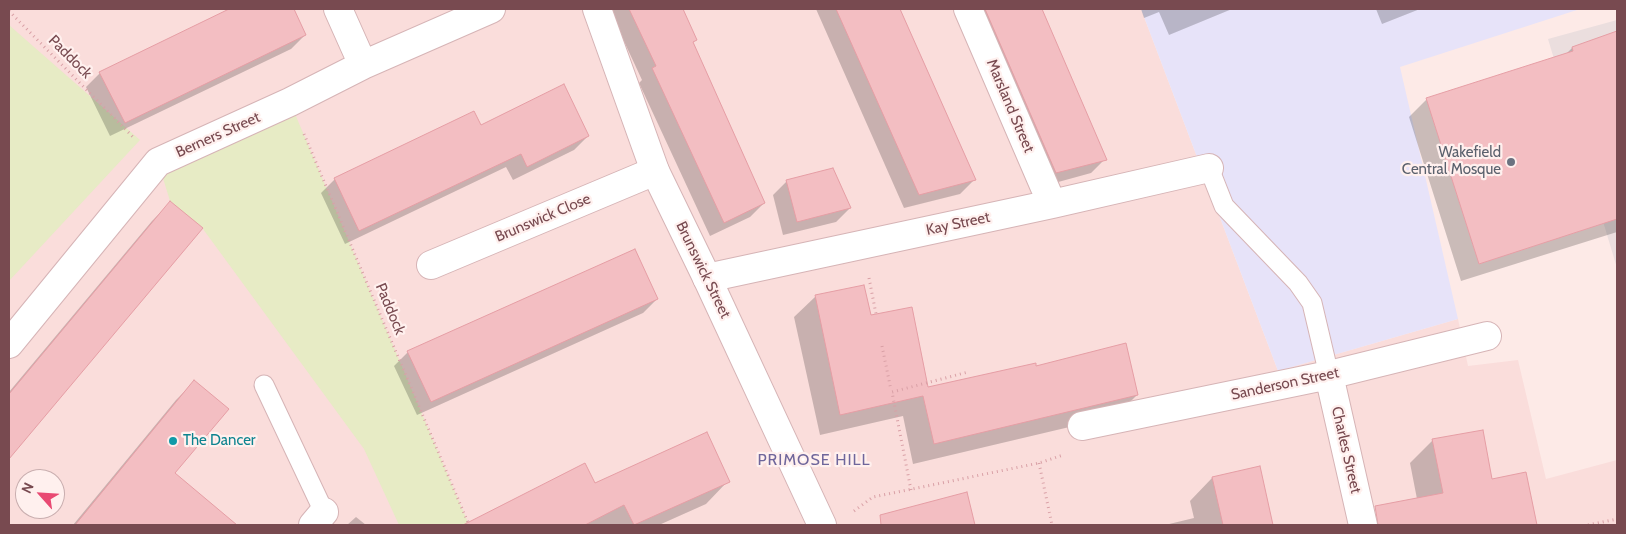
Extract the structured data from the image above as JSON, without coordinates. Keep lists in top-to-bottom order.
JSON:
{
  "streets": {
    "street": [
      "Marsland Street",
      "Berners Street",
      "Brunswick Close",
      "Kay Street",
      "Brunswick Street",
      "Sanderson Street",
      "Charles Street"
    ],
    "path": ["Paddock"]
  },
  "crossings": [
    ["Paddock", "Berners Street"],
    ["Marsland Street", "Kay Street"],
    ["Brunswick Close", "Brunswick Street"],
    ["Kay Street", "Brunswick Street"],
    ["Sanderson Street", "Charles Street"]
  ],
  "districts": ["PRIMOSE HILL"],
  "places": ["Wakefield Central Mosque", "The Dancer"],
  "north": "top left"
}
